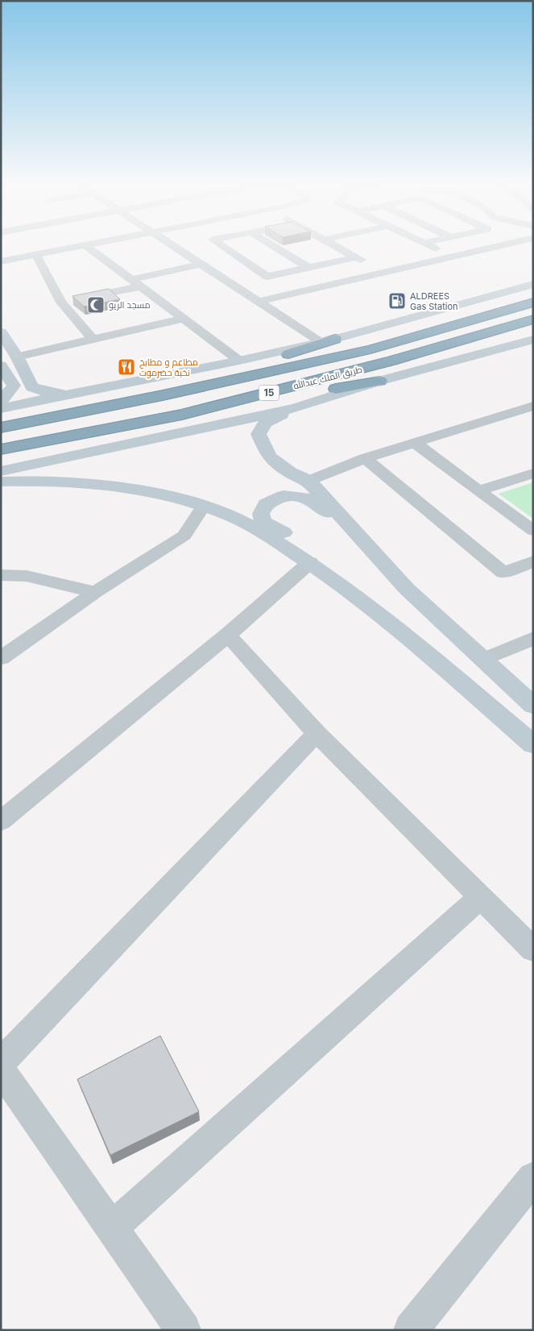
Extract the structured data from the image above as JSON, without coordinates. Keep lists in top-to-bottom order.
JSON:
{
  "streets": {
    "highway": ["طريق الملك عبدالله", "15"]
  },
  "places": {
    "fuel station": ["ALDREES Gas Station"],
    "mosque": ["مسجد الريو"],
    "restaurant": ["مطاعم و مطابخ نخبة حضرموت"]
  }
}
